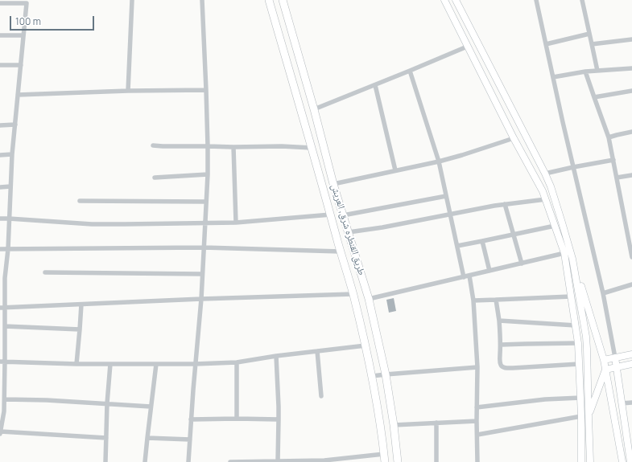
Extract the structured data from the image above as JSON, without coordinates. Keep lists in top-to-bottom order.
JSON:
{
  "streets": {
    "highway": ["طريق القنطره شرق, العريش"]
  },
  "scale_bar": "100 m"
}
